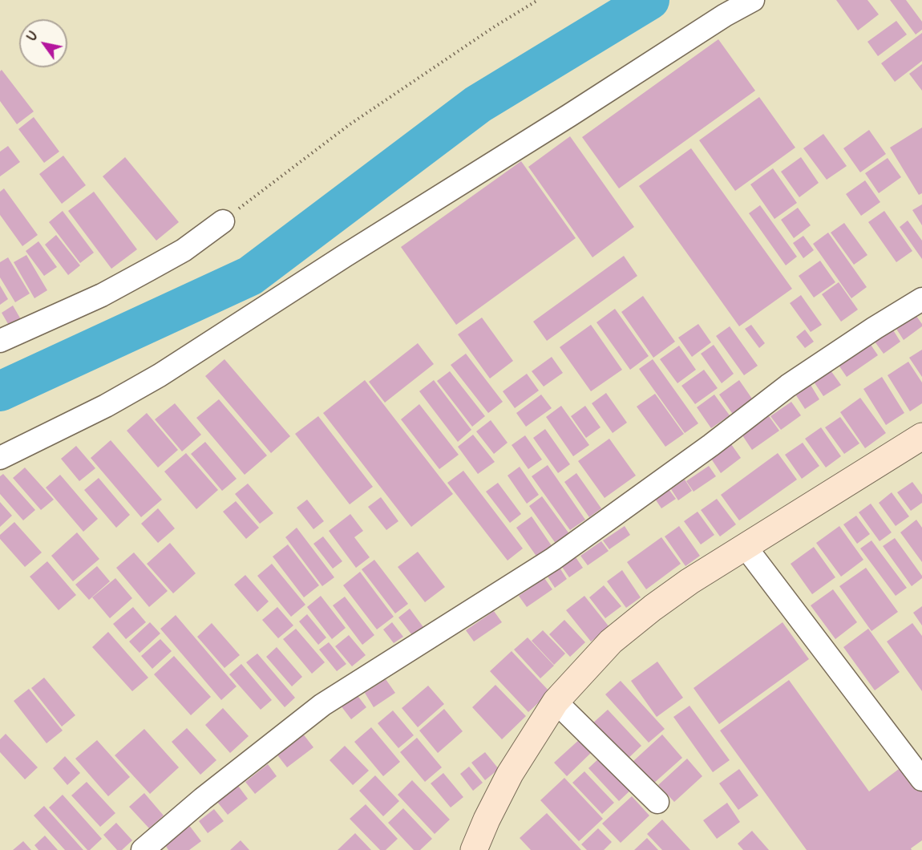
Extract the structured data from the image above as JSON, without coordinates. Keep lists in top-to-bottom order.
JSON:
{
  "north": "top left"
}
